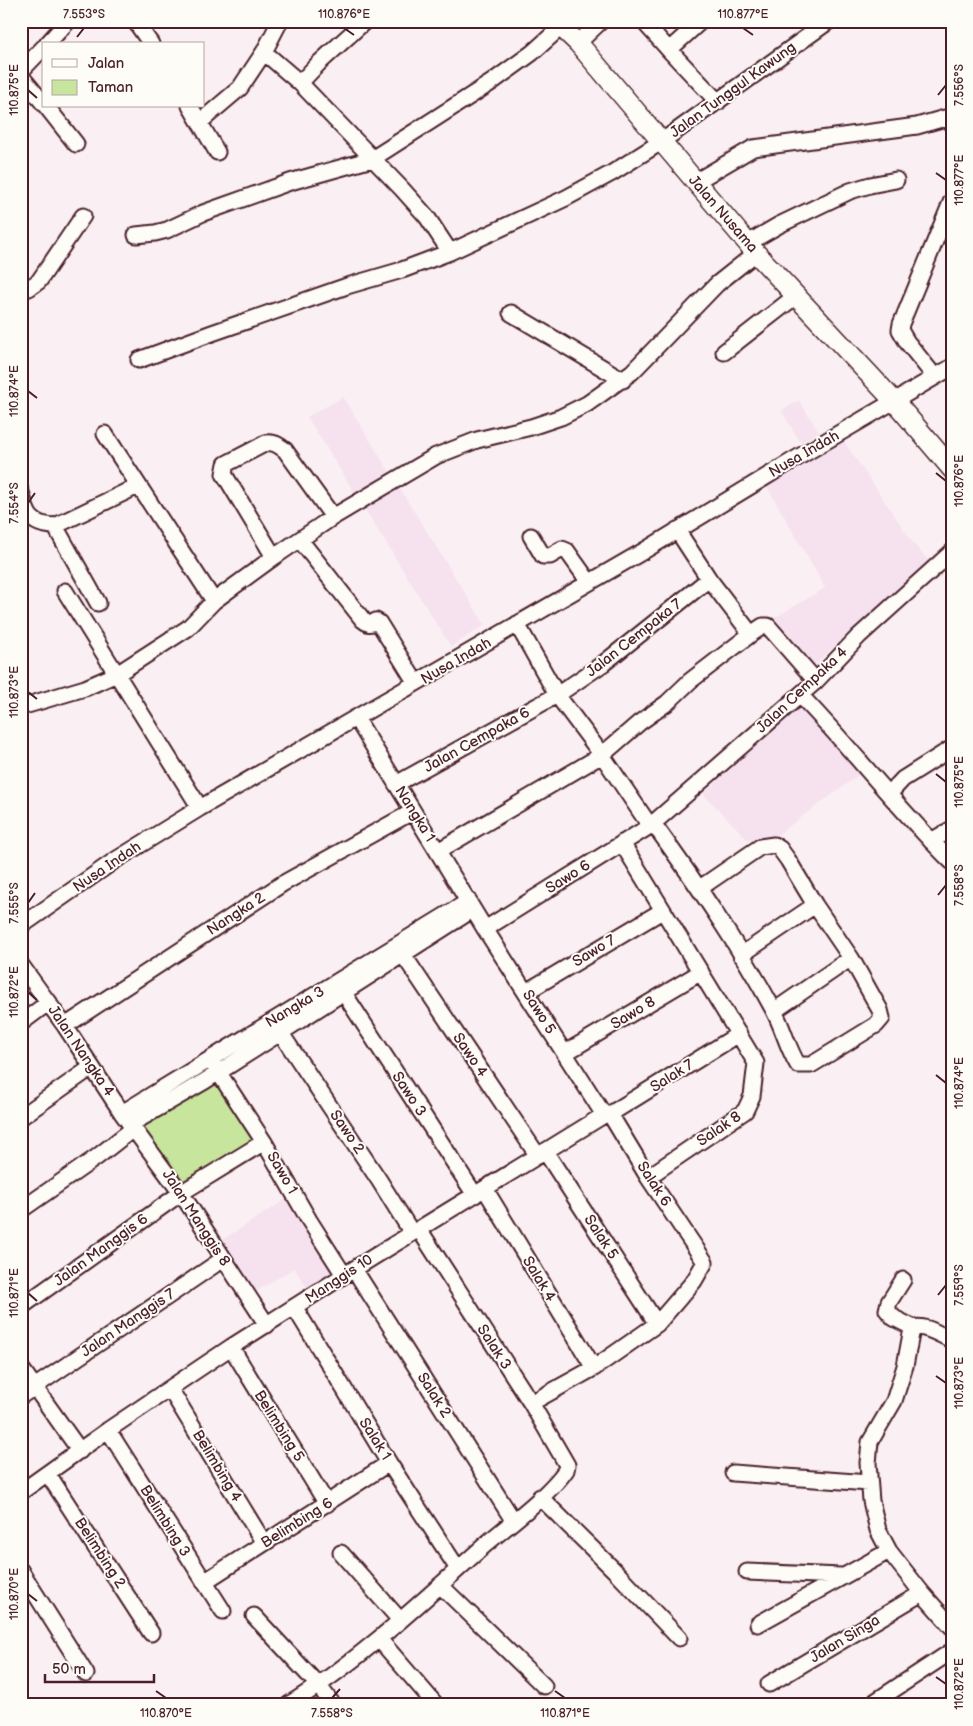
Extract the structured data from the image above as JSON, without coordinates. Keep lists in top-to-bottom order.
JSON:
{
  "streets": {
    "street": [
      "Jalan Tunggul Kawung",
      "Jalan Nusama",
      "Nusa Indah",
      "Jalan Cempaka 7",
      "Jalan Cempaka 4",
      "Jalan Cempaka 6",
      "Nangka 1",
      "Sawo 6",
      "Nangka 2",
      "Sawo 7",
      "Nangka 3",
      "Sawo 5",
      "Sawo 8",
      "Jalan Nangka 4",
      "Sawo 4",
      "Salak 7",
      "Sawo 3",
      "Salak 8",
      "Sawo 2",
      "Sawo 1",
      "Salak 6",
      "Jalan Manggis 8",
      "Salak 5",
      "Jalan Manggis 6",
      "Manggis 10",
      "Salak 4",
      "Jalan Manggis 7",
      "Salak 3",
      "Salak 2",
      "Belimbing 5",
      "Salak 1",
      "Belimbing 4",
      "Belimbing 3",
      "Belimbing 6",
      "Belimbing 2",
      "Jalan Singa"
    ]
  },
  "crossings": [
    ["Jalan Tunggul Kawung", "Jalan Nusama"],
    ["Jalan Nusama", "Nusa Indah"],
    ["Nusa Indah", "Nangka 1"],
    ["Jalan Cempaka 7", "Jalan Cempaka 6"],
    ["Jalan Cempaka 4", "Sawo 6"],
    ["Jalan Cempaka 6", "Nangka 1"],
    ["Nangka 1", "Nangka 2"],
    ["Nangka 1", "Sawo 5"],
    ["Sawo 6", "Sawo 5"],
    ["Sawo 6", "Salak 8"],
    ["Nangka 2", "Jalan Nangka 4"],
    ["Sawo 7", "Sawo 5"],
    ["Sawo 7", "Salak 8"],
    ["Nangka 3", "Jalan Nangka 4"],
    ["Nangka 3", "Sawo 3"],
    ["Nangka 3", "Sawo 1"],
    ["Nangka 3", "Jalan Manggis 8"],
    ["Sawo 5", "Sawo 8"],
    ["Sawo 5", "Salak 7"],
    ["Sawo 5", "Salak 6"],
    ["Sawo 5", "Manggis 10"],
    ["Sawo 8", "Salak 8"],
    ["Jalan Nangka 4", "Jalan Manggis 8"],
    ["Sawo 4", "Salak 5"],
    ["Sawo 4", "Manggis 10"],
    ["Salak 7", "Salak 8"],
    ["Salak 7", "Salak 6"],
    ["Salak 7", "Manggis 10"],
    ["Sawo 3", "Manggis 10"],
    ["Sawo 3", "Salak 4"],
    ["Salak 8", "Salak 6"],
    ["Sawo 2", "Manggis 10"],
    ["Sawo 2", "Salak 3"],
    ["Sawo 1", "Jalan Manggis 6"],
    ["Sawo 1", "Manggis 10"],
    ["Sawo 1", "Salak 2"],
    ["Salak 6", "Salak 5"],
    ["Salak 6", "Manggis 10"],
    ["Jalan Manggis 8", "Jalan Manggis 6"],
    ["Jalan Manggis 8", "Manggis 10"],
    ["Jalan Manggis 8", "Jalan Manggis 7"],
    ["Salak 5", "Manggis 10"],
    ["Manggis 10", "Salak 4"],
    ["Manggis 10", "Salak 3"],
    ["Manggis 10", "Salak 2"],
    ["Manggis 10", "Belimbing 5"],
    ["Manggis 10", "Salak 1"],
    ["Manggis 10", "Belimbing 4"],
    ["Manggis 10", "Belimbing 3"],
    ["Manggis 10", "Belimbing 2"],
    ["Belimbing 5", "Belimbing 6"],
    ["Salak 1", "Belimbing 6"],
    ["Belimbing 4", "Belimbing 6"],
    ["Belimbing 3", "Belimbing 6"]
  ],
  "legend": ["Jalan", "Taman"],
  "scale_bar": "50 m",
  "coordinates": [
    "7.553°S",
    "110.876°E",
    "110.877°E",
    "7.556°S",
    "110.875°E",
    "110.874°E",
    "7.554°S",
    "110.873°E",
    "7.558°S",
    "7.555°S",
    "110.872°E",
    "7.559°S",
    "110.871°E",
    "110.870°E"
  ]
}
